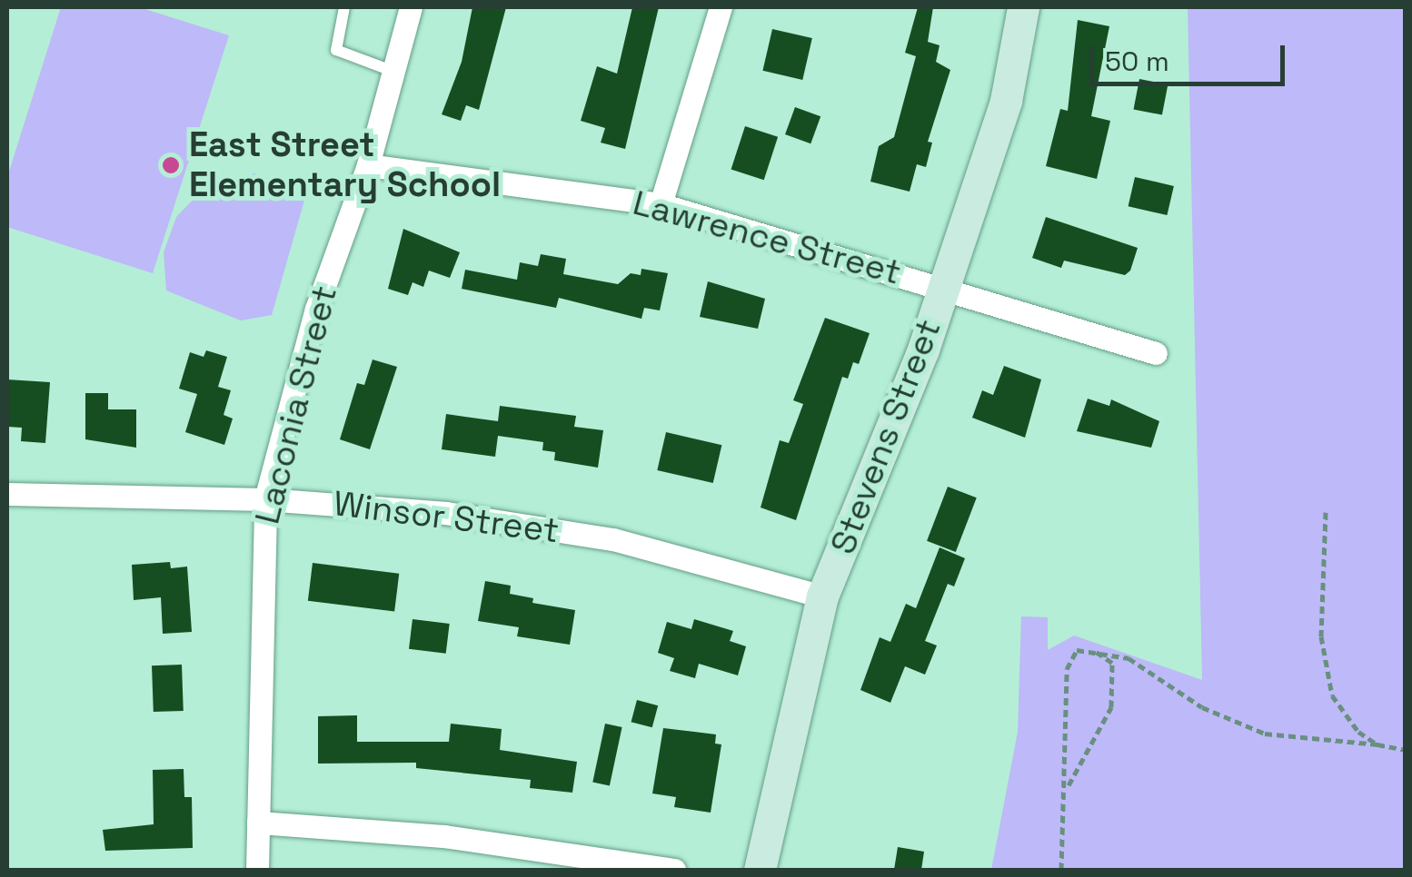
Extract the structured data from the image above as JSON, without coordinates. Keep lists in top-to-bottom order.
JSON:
{
  "streets": {
    "street": [
      "Lawrence Street",
      "Laconia Street",
      "Stevens Street",
      "Winsor Street"
    ]
  },
  "crossings": [
    ["Lawrence Street", "Laconia Street"],
    ["Lawrence Street", "Stevens Street"],
    ["Laconia Street", "Winsor Street"],
    ["Stevens Street", "Winsor Street"]
  ],
  "places": ["East Street Elementary School"],
  "scale_bar": "50 m"
}
